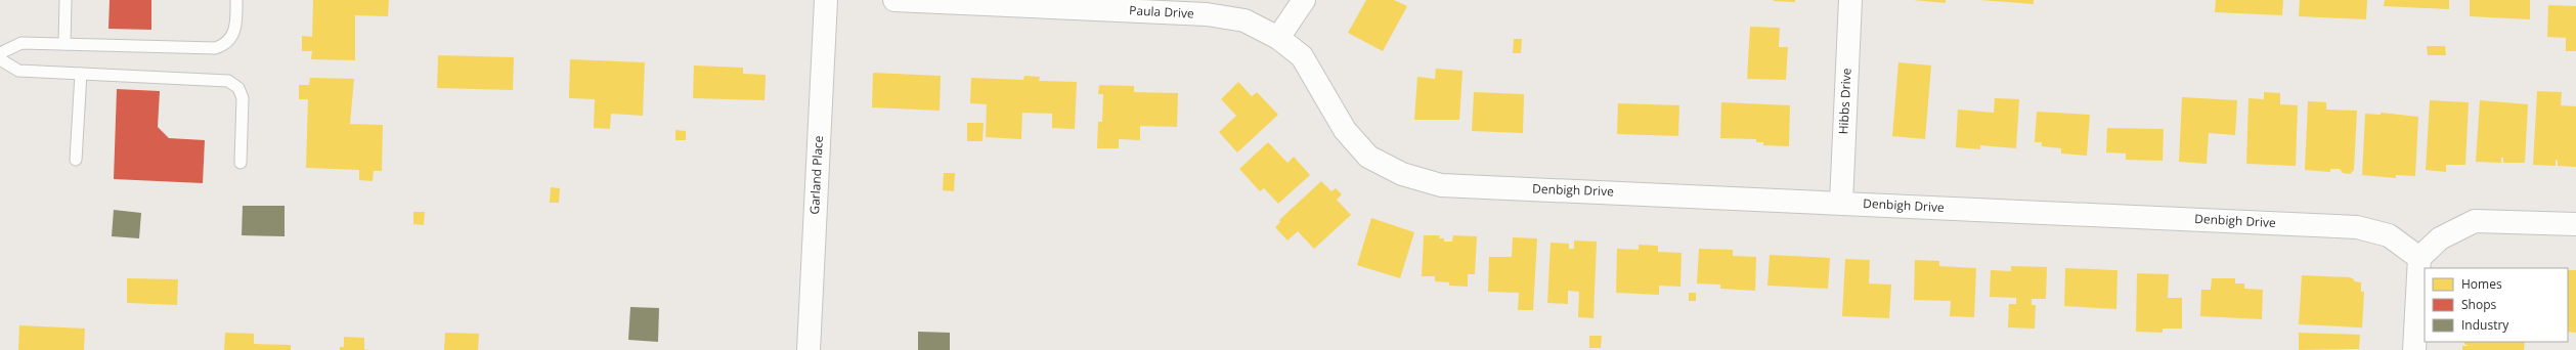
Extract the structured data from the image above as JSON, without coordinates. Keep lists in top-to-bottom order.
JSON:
{
  "streets": {
    "street": [
      "Paula Drive",
      "Hibbs Drive",
      "Garland Place",
      "Denbigh Drive"
    ]
  },
  "crossings": [
    ["Paula Drive", "Denbigh Drive"],
    ["Hibbs Drive", "Denbigh Drive"]
  ],
  "legend": ["Homes", "Shops", "Industry"]
}
